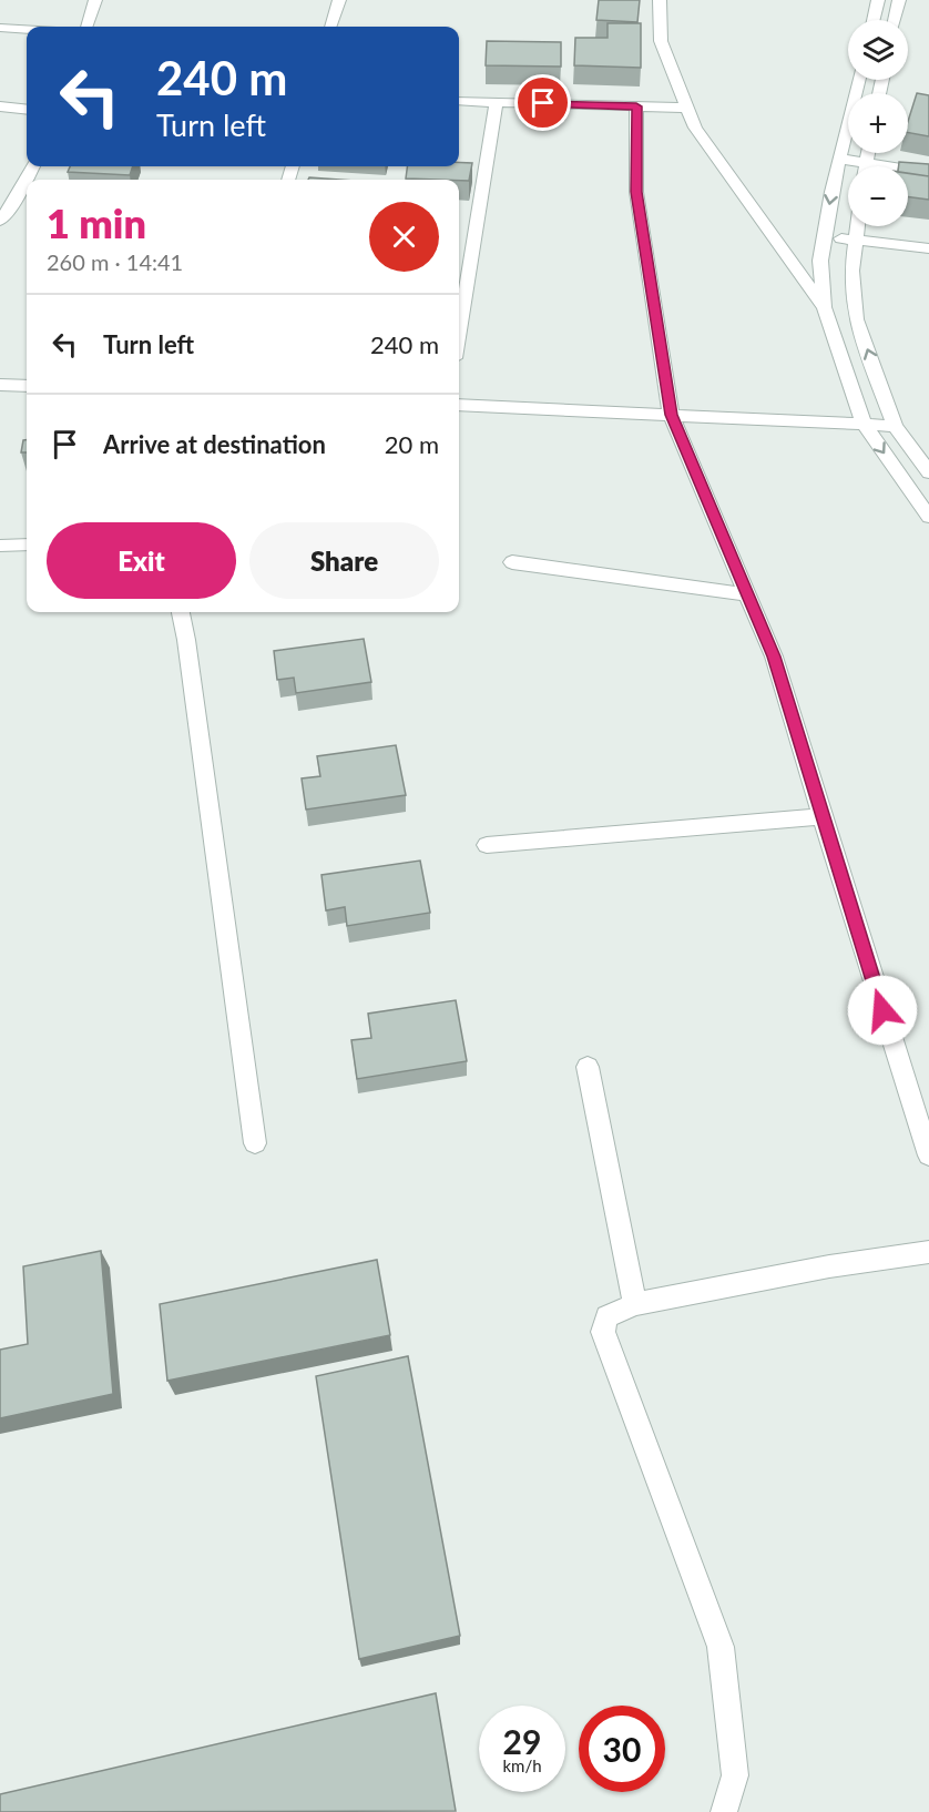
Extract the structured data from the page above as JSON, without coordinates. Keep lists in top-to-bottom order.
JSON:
{
  "page": {
    "map_buttons": ["+", "−"],
    "turn": ["240 m", "Turn left"],
    "heading": ["1 min", "260 m · 14:41"],
    "list": [
      {
        "name": "Turn left",
        "value": "240 m"
      },
      {
        "name": "Arrive at destination",
        "value": "20 m"
      }
    ],
    "buttons": ["Exit", "Share"],
    "speed": "29 km/h",
    "limit": "30"
  }
}
